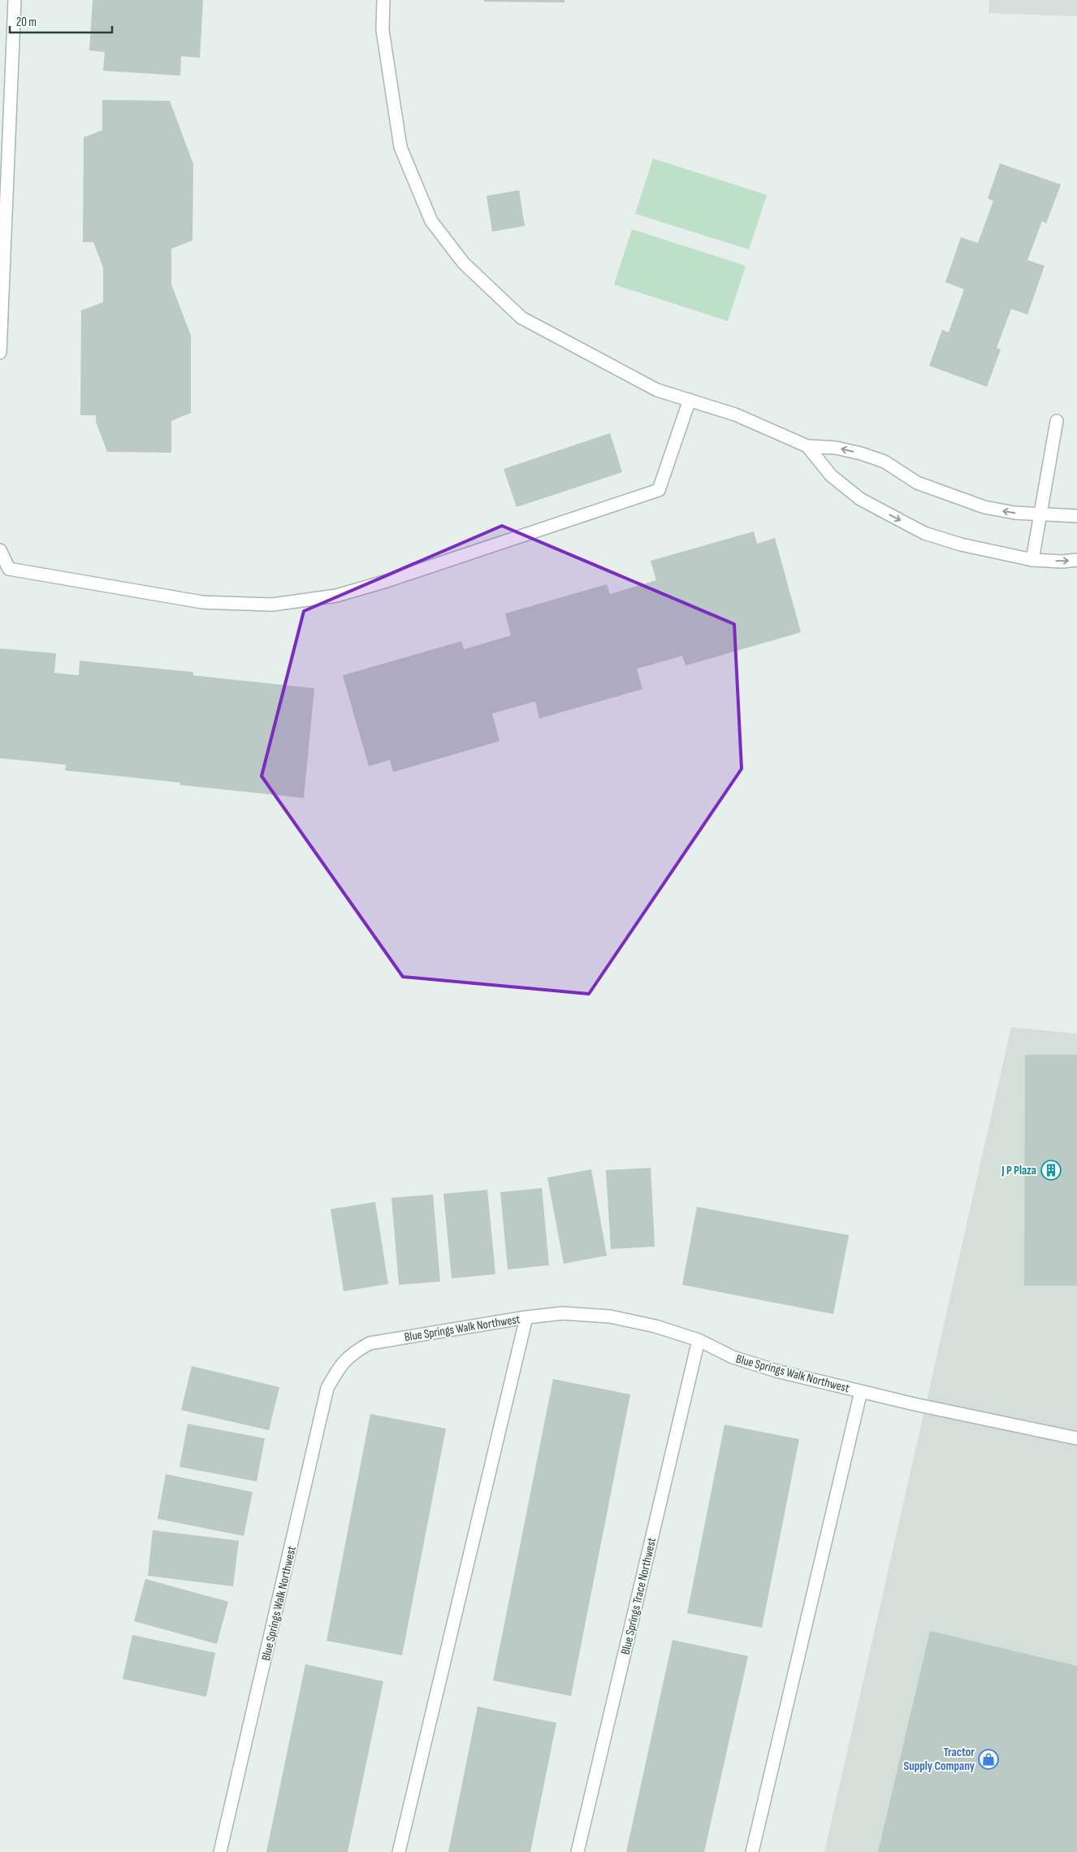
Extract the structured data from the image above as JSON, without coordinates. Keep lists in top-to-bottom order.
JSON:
{
  "streets": {
    "street": ["Blue Springs Walk Northwest", "Blue Springs Trace Northwest"]
  },
  "crossings": [
    ["Blue Springs Walk Northwest", "Blue Springs Trace Northwest"]
  ],
  "places": {
    "building": ["J P Plaza"],
    "shop": ["Tractor Supply Company"]
  },
  "scale_bar": "20 m"
}
